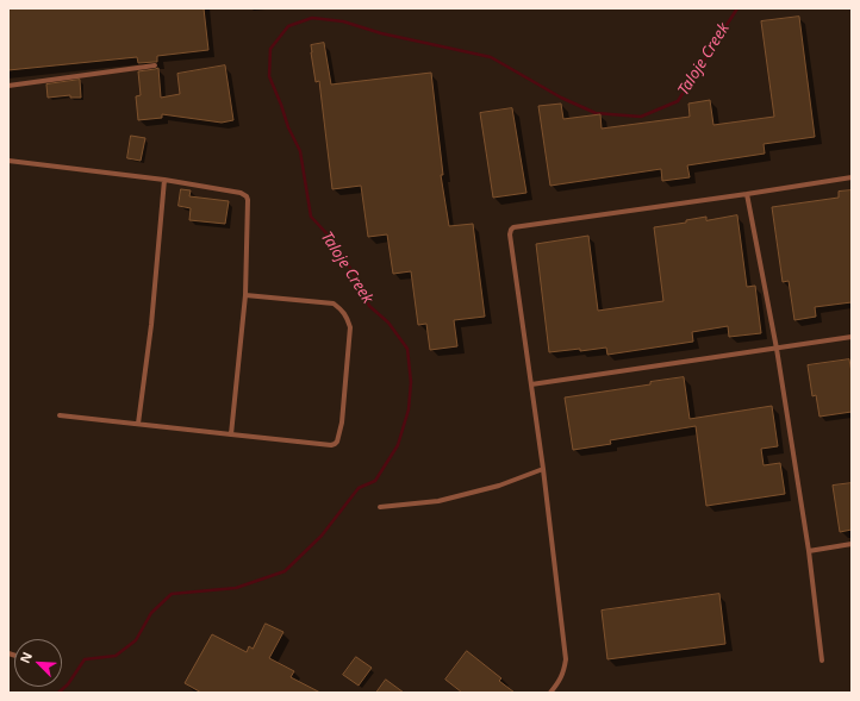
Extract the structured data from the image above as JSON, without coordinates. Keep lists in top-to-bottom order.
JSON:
{
  "water": ["Taloje Creek"],
  "north": "top left"
}
